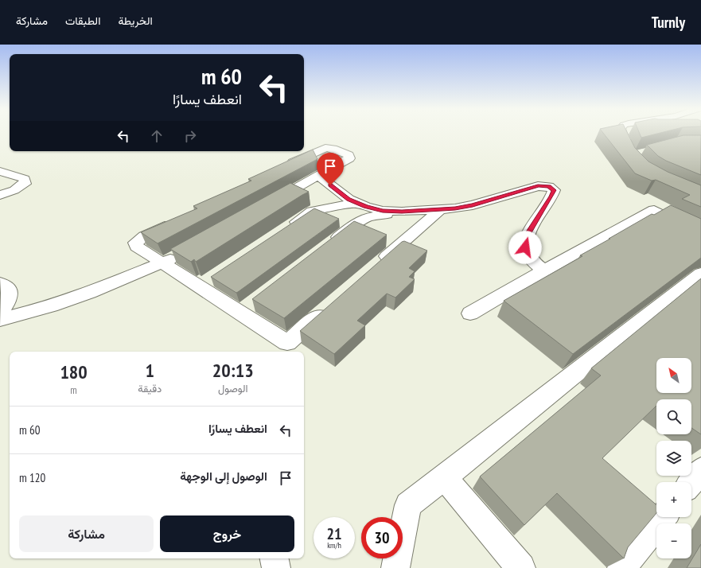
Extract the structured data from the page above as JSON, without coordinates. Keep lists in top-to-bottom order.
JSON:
{
  "north": "top left",
  "page": {
    "header": "Turnly",
    "nav": ["الخريطة", "الطبقات", "مشاركة"],
    "turn": ["60 m", "انعطف يسارًا"],
    "eta": [
      "20:13",
      "الوصول",
      "1",
      "دقيقة",
      "180",
      "m"
    ],
    "map_buttons": ["+", "−"],
    "list": [
      {
        "name": "انعطف يسارًا",
        "value": "60 m"
      },
      {
        "name": "الوصول إلى الوجهة",
        "value": "120 m"
      }
    ],
    "buttons": ["خروج", "مشاركة"],
    "speed": "21 km/h",
    "limit": "30"
  }
}
